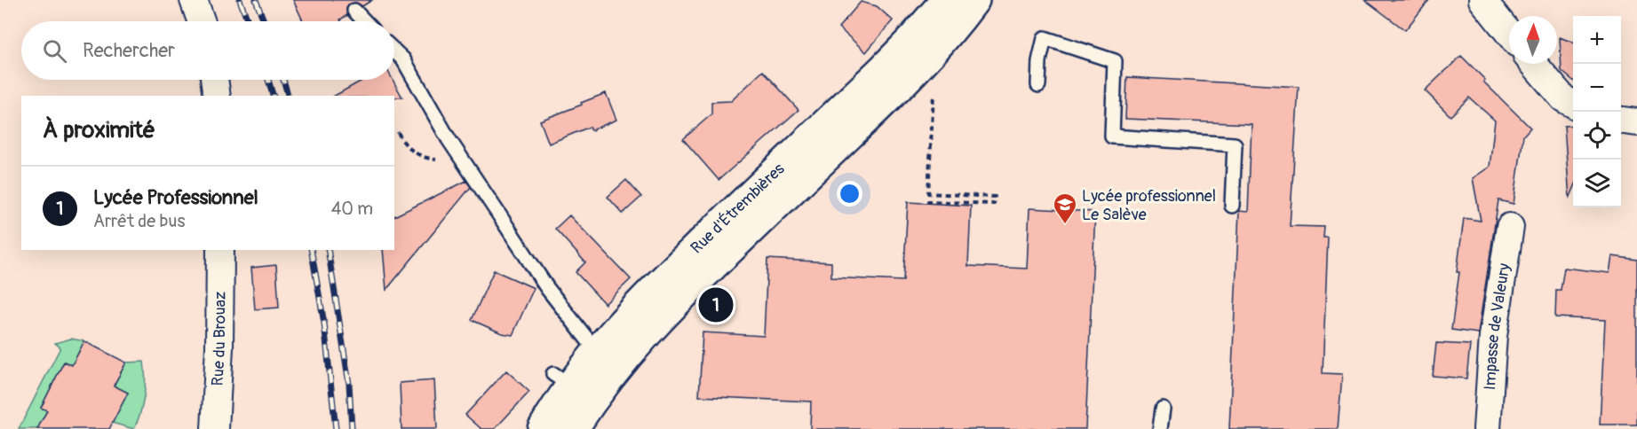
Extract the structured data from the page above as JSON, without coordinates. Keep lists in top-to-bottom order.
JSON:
{
  "streets": {
    "main road": ["Rue d'Étrembières"],
    "street": ["Impasse de Valeury", "Rue du Brouaz"]
  },
  "places": {
    "school or university": ["Lycée professionnel Le Salève"]
  },
  "north": "top",
  "page": {
    "map_buttons": ["+", "−"],
    "search": "Rechercher",
    "heading": "À proximité",
    "list": [
      {
        "mark": "1",
        "name": "Lycée Professionnel",
        "note": "Arrêt de bus",
        "value": "40 m"
      }
    ],
    "pins": "1"
  }
}
